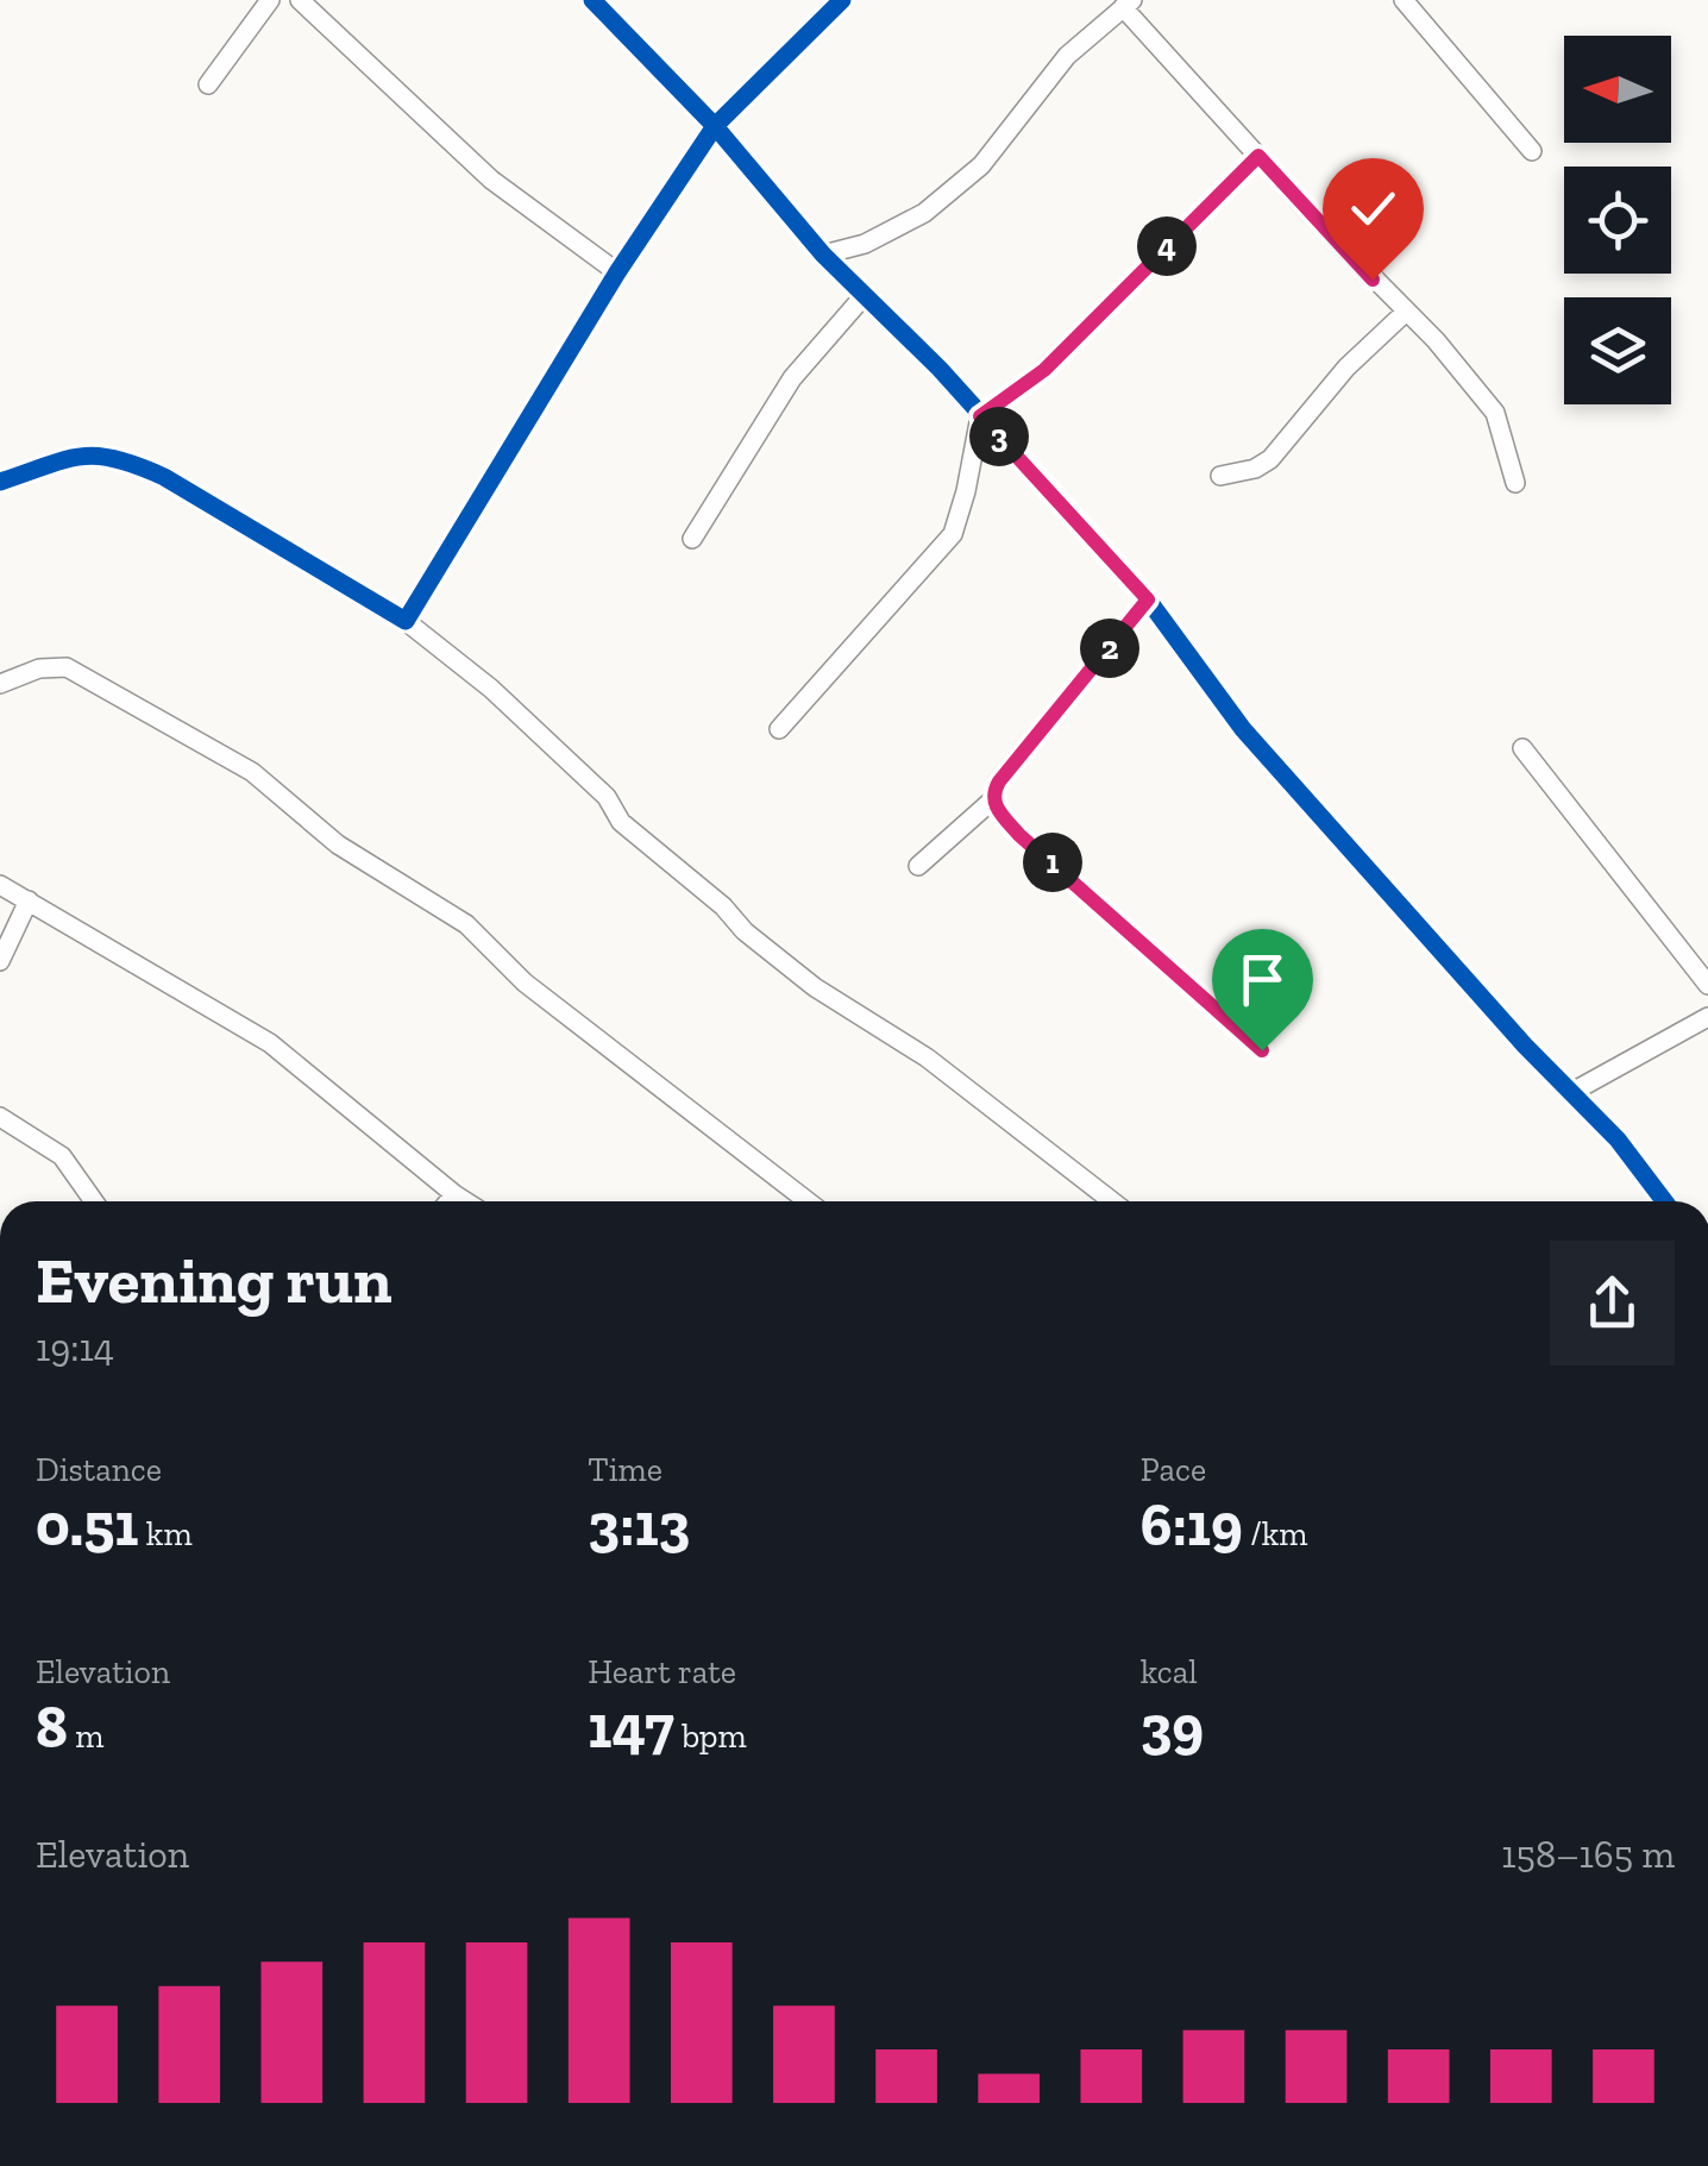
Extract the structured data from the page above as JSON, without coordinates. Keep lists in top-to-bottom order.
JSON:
{
  "north": "left",
  "page": {
    "pins": [
      "4",
      "3",
      "2",
      "1"
    ],
    "heading": ["Evening run", "19:14"],
    "stats": [
      ["Distance", "0.51 km"],
      ["Time", "3:13"],
      ["Pace", "6:19 /km"],
      ["Elevation", "8 m"],
      ["Heart rate", "147 bpm"],
      ["kcal", "39"]
    ],
    "chart": ["Elevation", "158–165 m"]
  }
}
